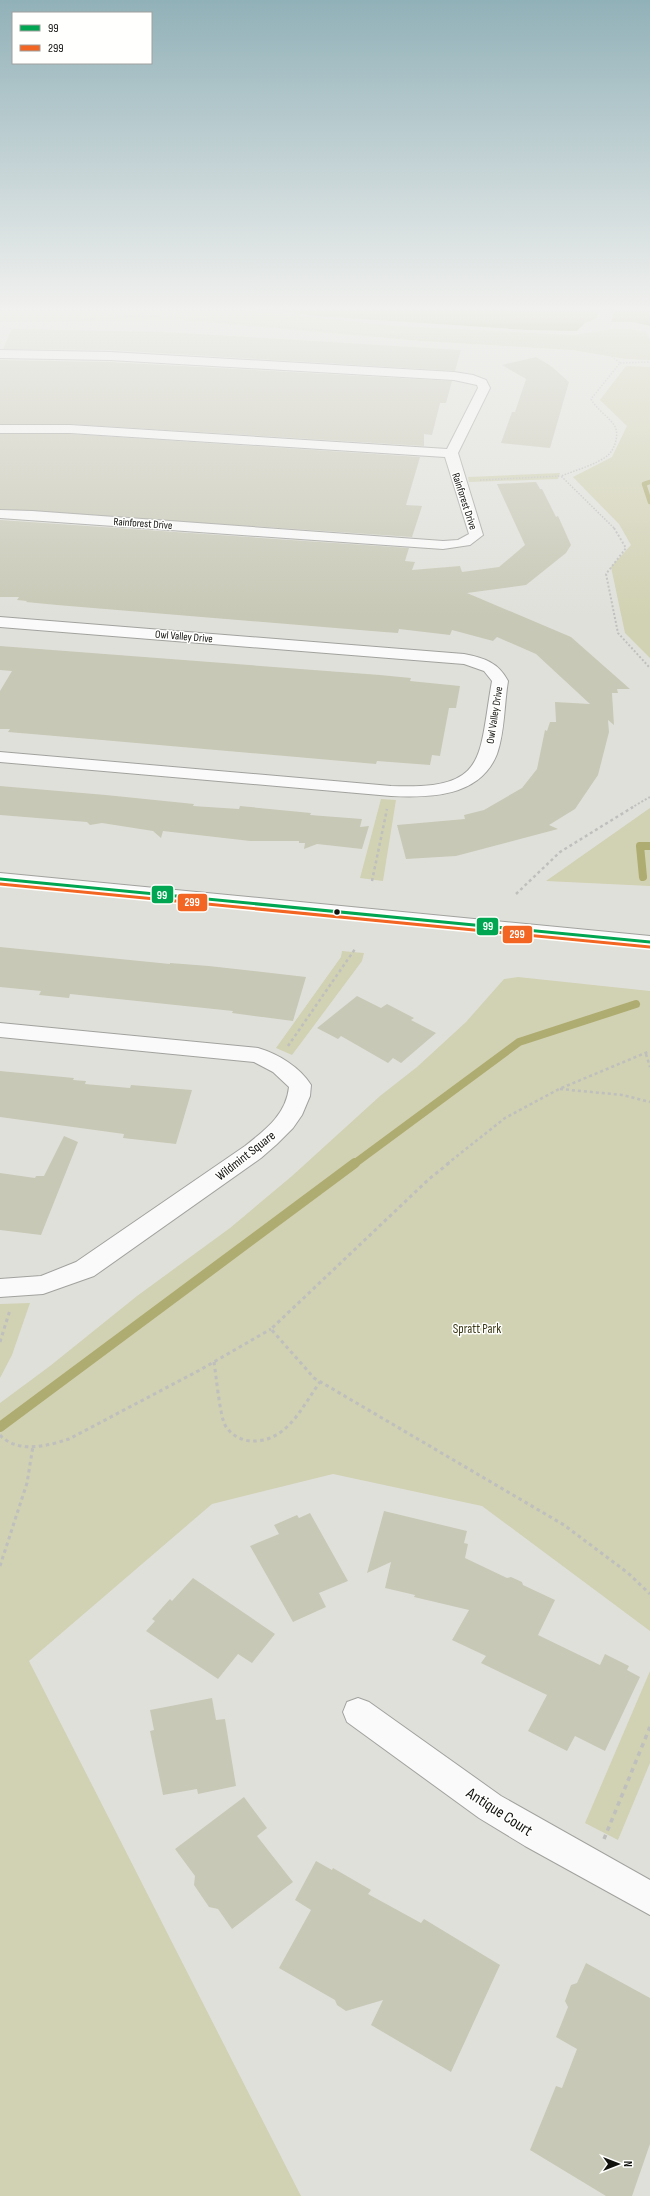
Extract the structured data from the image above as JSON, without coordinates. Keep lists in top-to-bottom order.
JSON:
{
  "streets": {
    "street": [
      "Rainforest Drive",
      "Owl Valley Drive",
      "Wildmint Square",
      "Antique Court"
    ]
  },
  "parks": ["Spratt Park"],
  "lines": ["transit line 99", "transit line 299"],
  "legend": ["99", "299"],
  "north": "right"
}
